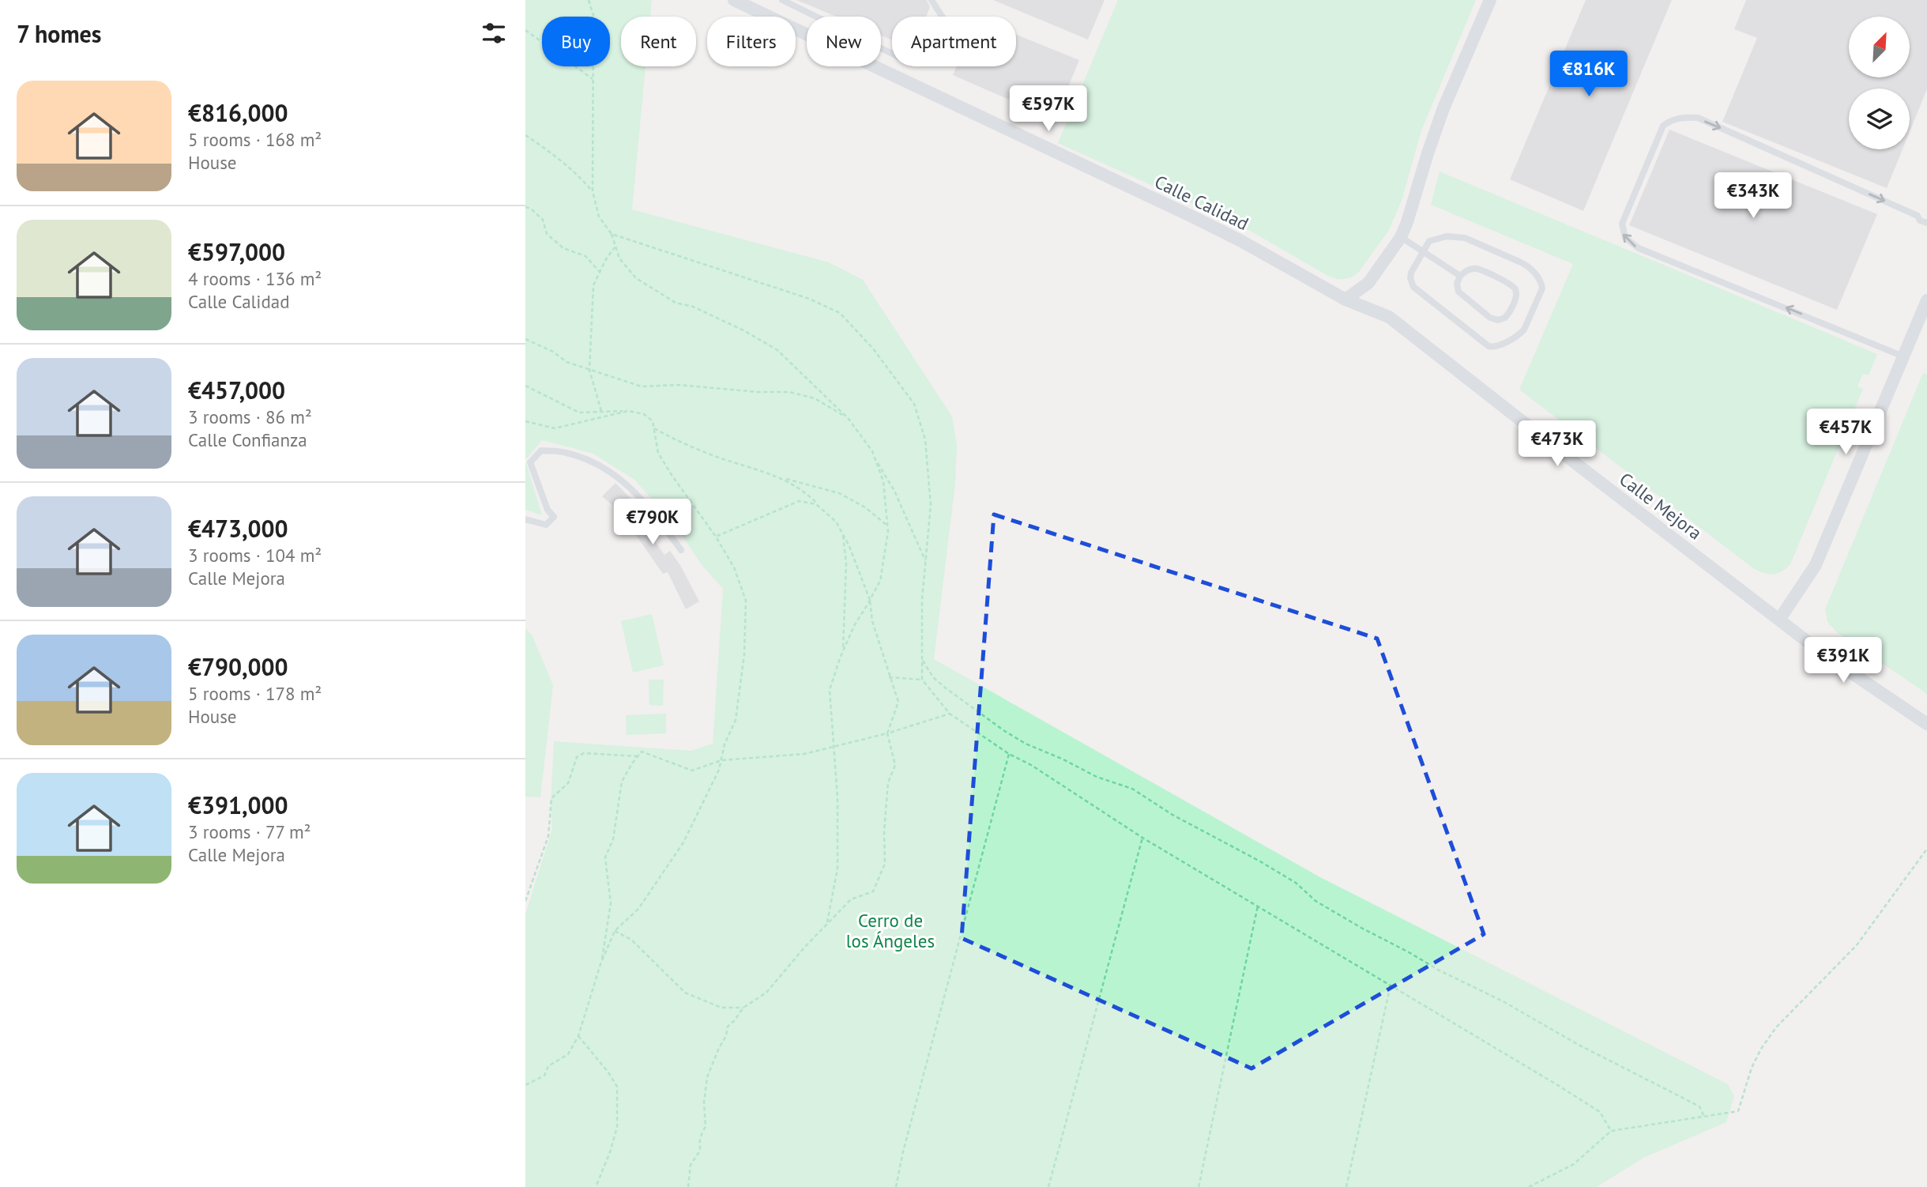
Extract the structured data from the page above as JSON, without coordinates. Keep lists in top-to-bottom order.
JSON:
{
  "streets": {
    "street": ["Calle Calidad", "Calle Mejora"]
  },
  "crossings": [
    ["Calle Calidad", "Calle Mejora"]
  ],
  "parks": ["Cerro de los Ángeles"],
  "north": "top right",
  "page": {
    "heading": "7 homes",
    "chip": [
      "Buy",
      "Rent",
      "Filters",
      "New",
      "Apartment"
    ],
    "price": [
      "€816K",
      "€597K",
      "€343K",
      "€457K",
      "€473K",
      "€790K",
      "€391K"
    ],
    "list": [
      {
        "name": "€816,000",
        "note": "5 rooms · 168 m² · House"
      },
      {
        "name": "€597,000",
        "note": "4 rooms · 136 m² · Calle Calidad"
      },
      {
        "name": "€457,000",
        "note": "3 rooms · 86 m² · Calle Confianza"
      },
      {
        "name": "€473,000",
        "note": "3 rooms · 104 m² · Calle Mejora"
      },
      {
        "name": "€790,000",
        "note": "5 rooms · 178 m² · House"
      },
      {
        "name": "€391,000",
        "note": "3 rooms · 77 m² · Calle Mejora"
      }
    ]
  }
}
